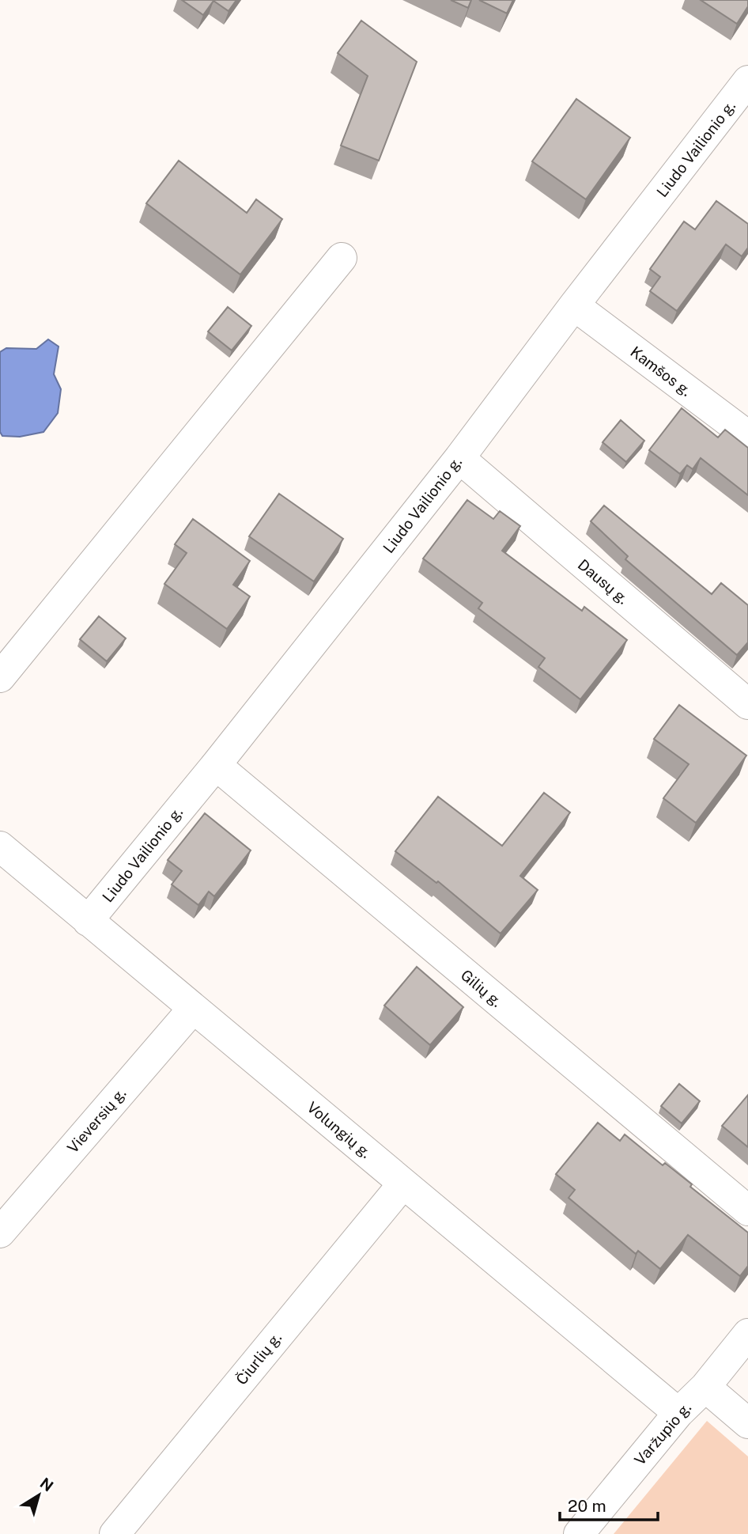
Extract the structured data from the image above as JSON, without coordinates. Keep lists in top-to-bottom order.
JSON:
{
  "streets": {
    "street": [
      "Liudo Vailionio g.",
      "Kamšos g.",
      "Dausų g.",
      "Gilių g.",
      "Vieversių g.",
      "Volungių g.",
      "Čiurlių g.",
      "Varžupio g."
    ]
  },
  "crossings": [
    ["Liudo Vailionio g.", "Kamšos g."],
    ["Liudo Vailionio g.", "Dausų g."],
    ["Liudo Vailionio g.", "Gilių g."],
    ["Liudo Vailionio g.", "Volungių g."],
    ["Vieversių g.", "Volungių g."],
    ["Volungių g.", "Čiurlių g."],
    ["Volungių g.", "Varžupio g."]
  ],
  "scale_bar": "20 m",
  "north": "top right"
}
